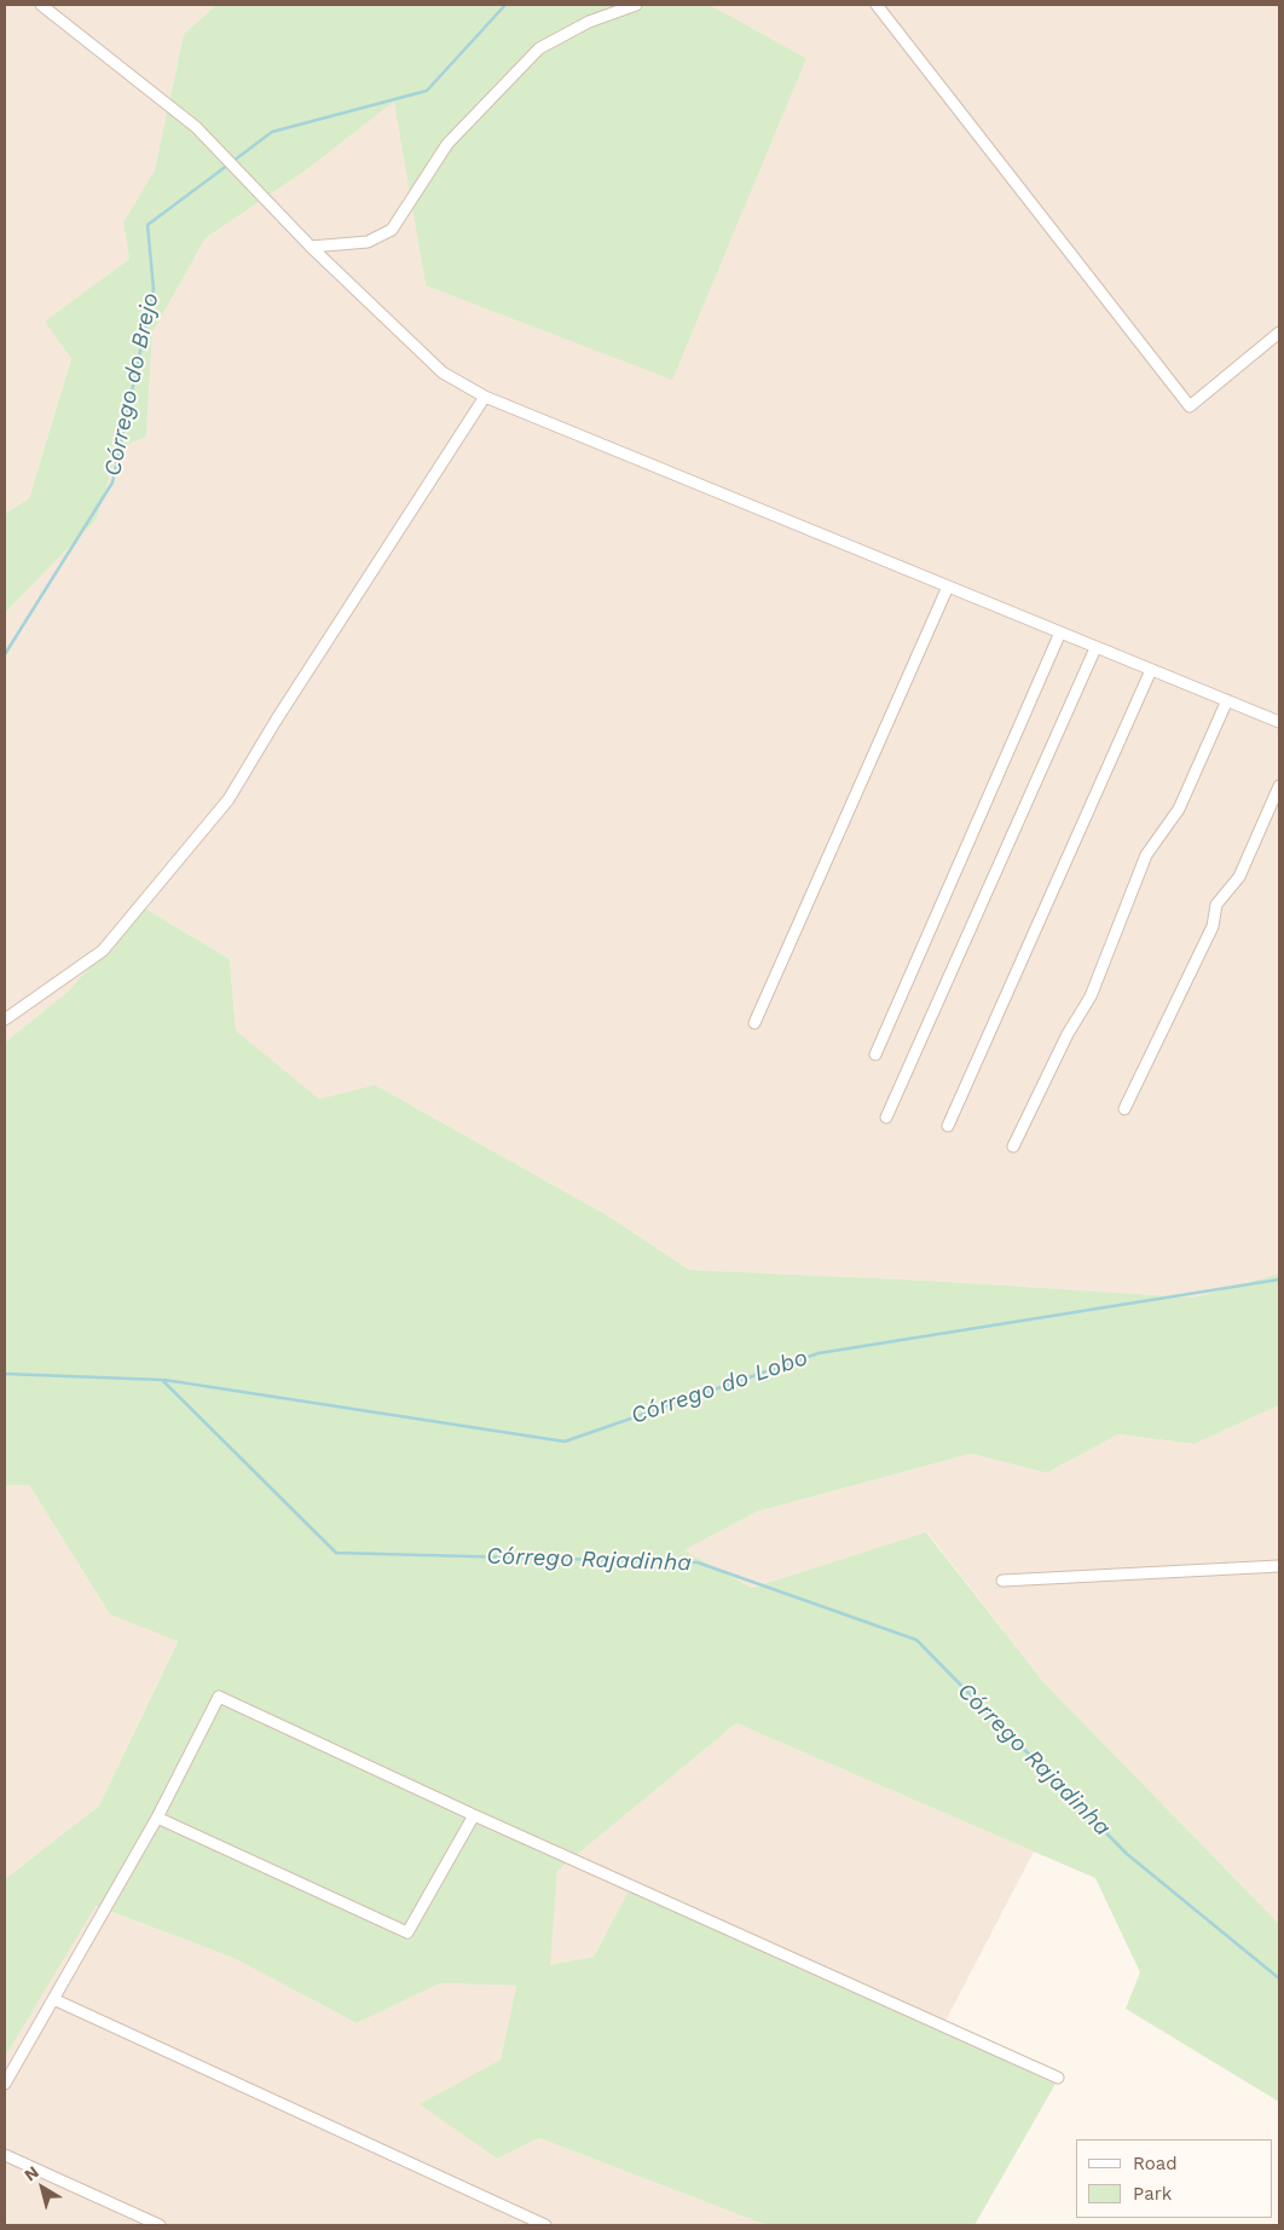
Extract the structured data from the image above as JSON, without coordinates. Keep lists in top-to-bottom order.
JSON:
{
  "water": ["Córrego do Brejo", "Córrego do Lobo", "Córrego Rajadinha"],
  "legend": ["Road", "Park"],
  "north": "top left"
}
